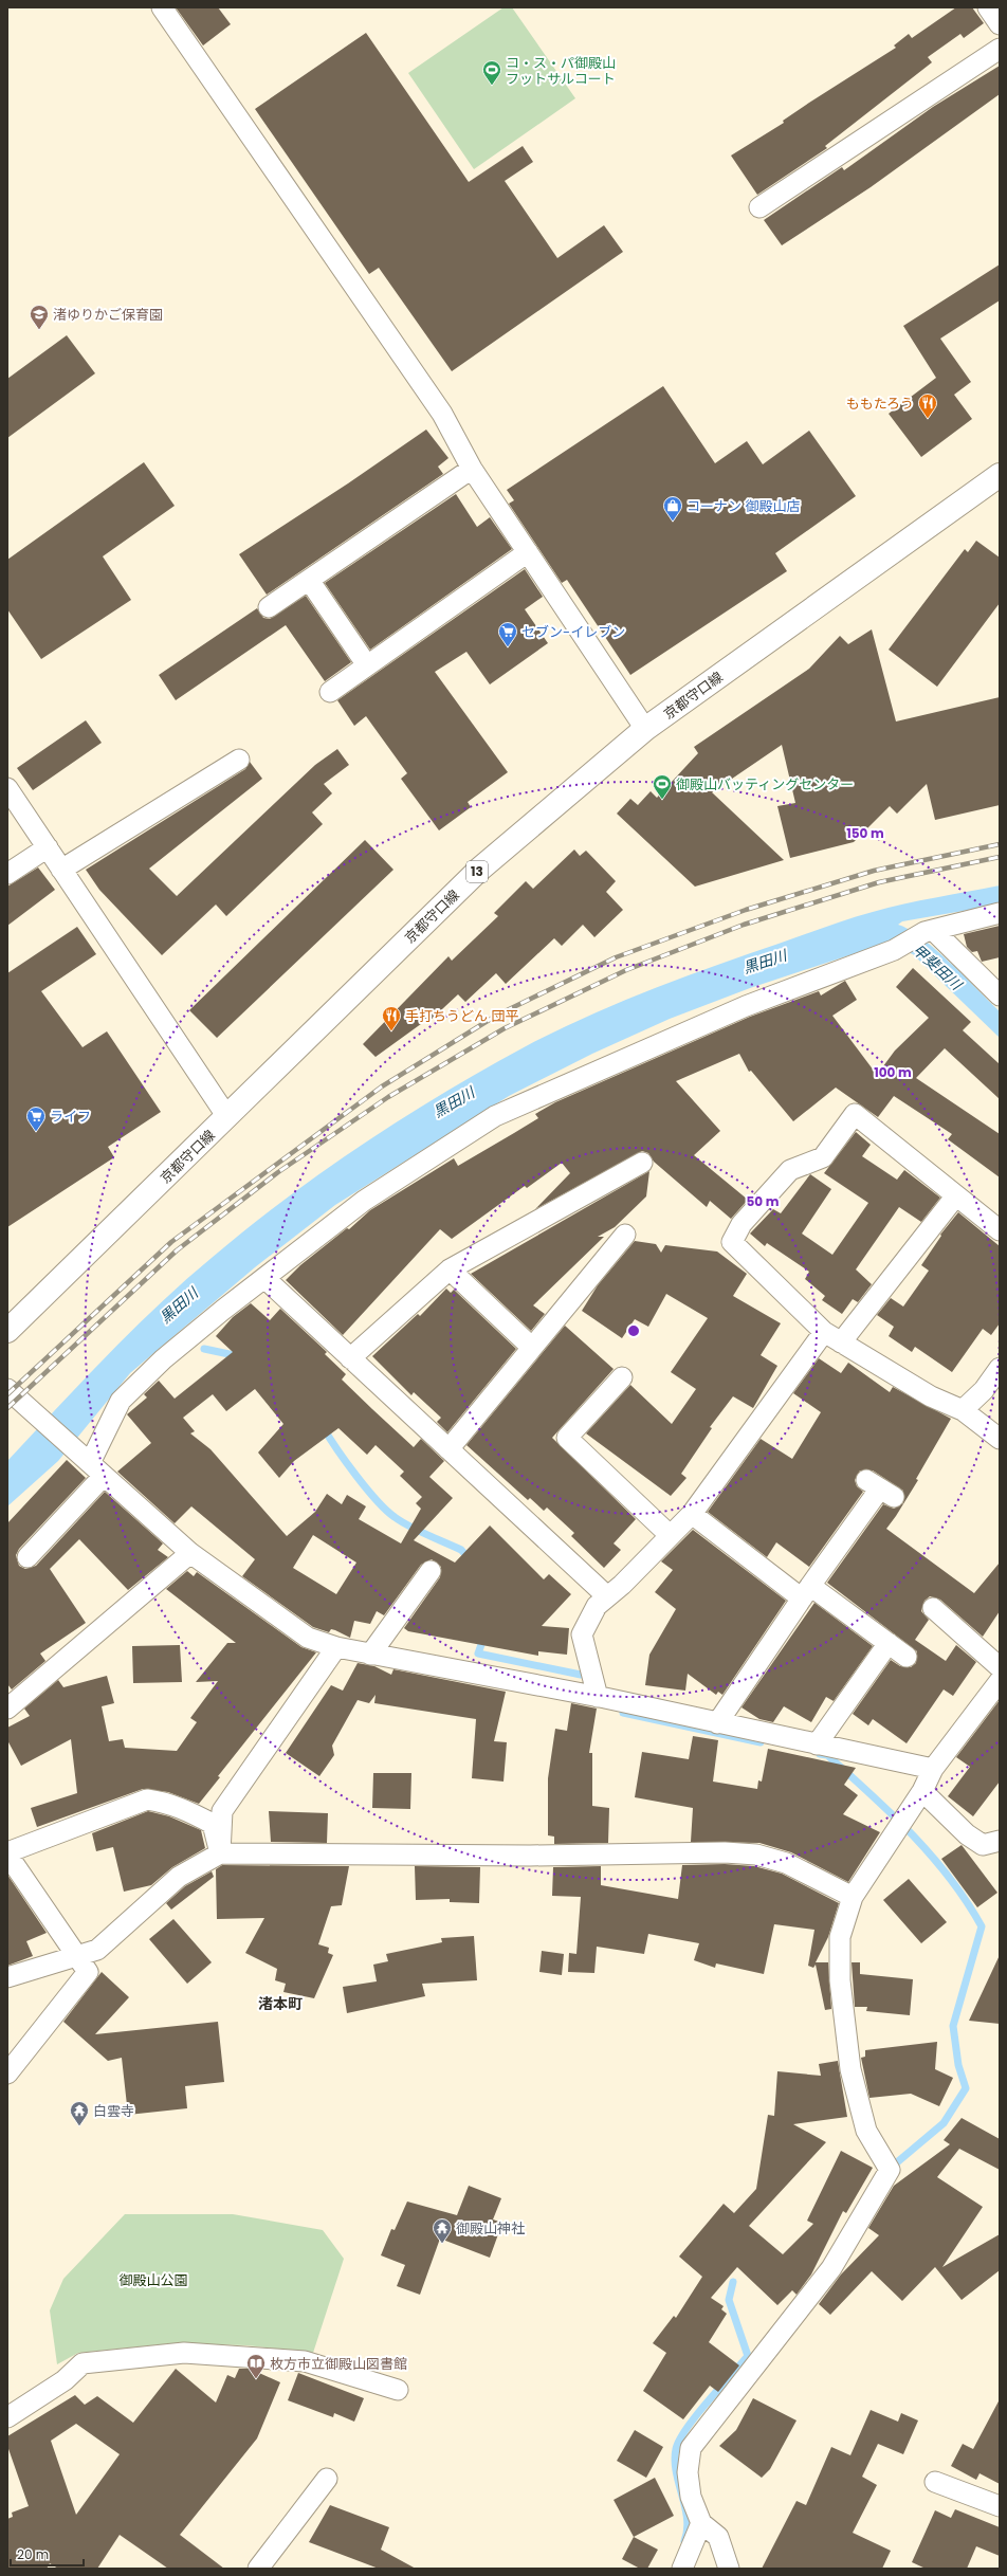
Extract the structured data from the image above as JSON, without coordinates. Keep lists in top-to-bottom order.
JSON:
{
  "streets": {
    "main road": ["京都守口線", "13"]
  },
  "districts": ["渚本町"],
  "water": ["黒田川", "甲斐田川"],
  "parks": ["御殿山公園"],
  "places": {
    "sports": ["コ・ス・パ御殿山 フットサルコート", "御殿山バッティングセンター"],
    "school or university": ["渚ゆりかご保育園"],
    "restaurant": ["ももたろう", "手打ちうどん 団平"],
    "shop": ["コーナン 御殿山店"],
    "supermarket": ["セブン-イレブン", "ライフ"],
    "temple": ["白雲寺", "御殿山神社"],
    "library": ["枚方市立御殿山図書館"]
  },
  "scale_bar": "20 m",
  "rings": ["150 m", "100 m", "50 m"]
}
